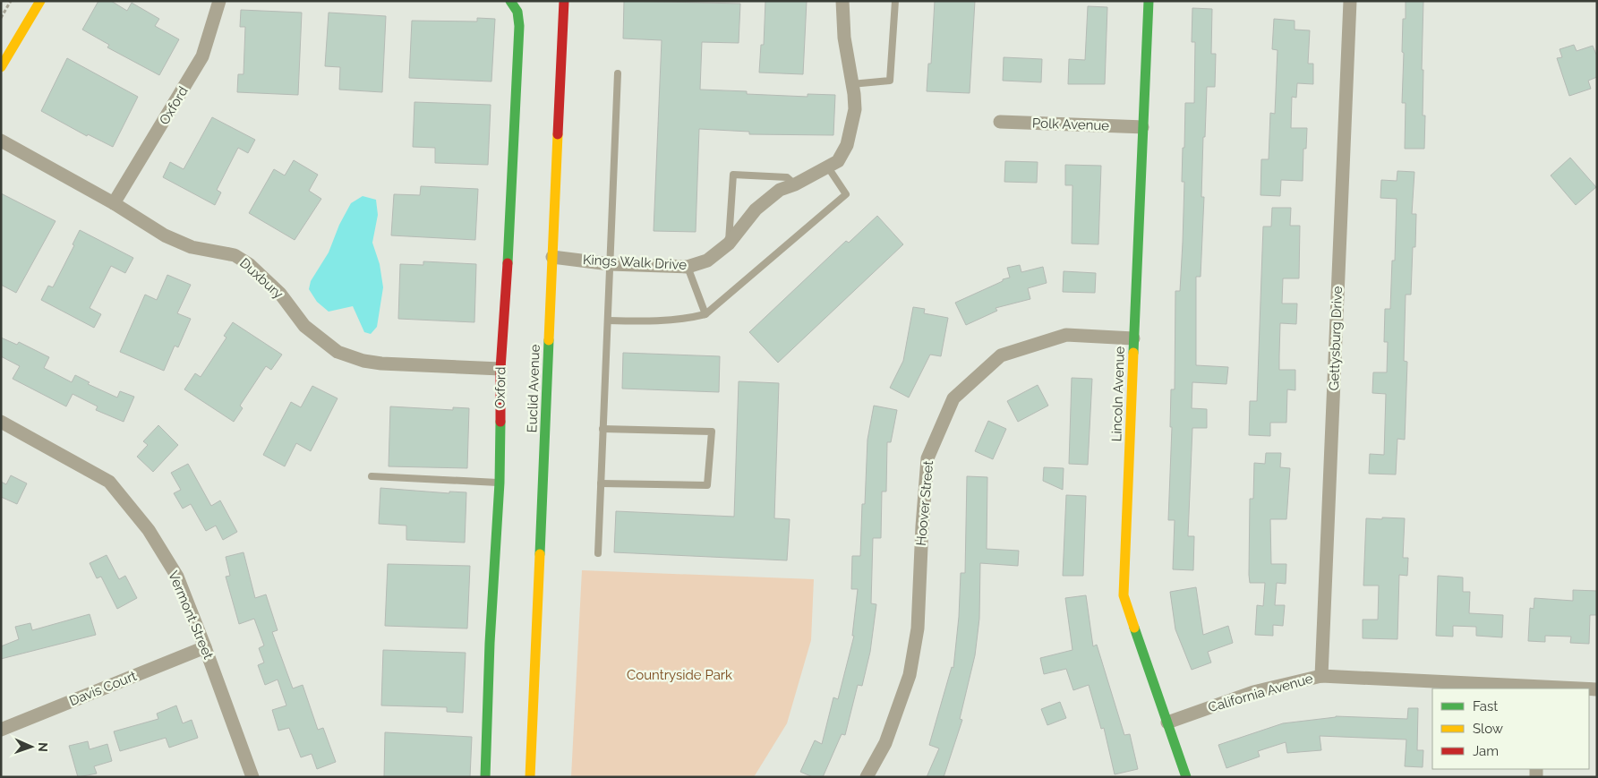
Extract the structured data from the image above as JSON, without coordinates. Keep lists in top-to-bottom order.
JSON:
{
  "streets": {
    "street": [
      "Oxford",
      "Polk Avenue",
      "Kings Walk Drive",
      "Duxbury",
      "Gettysburg Drive",
      "Euclid Avenue",
      "Lincoln Avenue",
      "Hoover Street",
      "Vermont Street",
      "Davis Court",
      "California Avenue"
    ]
  },
  "crossings": [
    ["Oxford", "Duxbury"],
    ["Polk Avenue", "Lincoln Avenue"],
    ["Kings Walk Drive", "Euclid Avenue"],
    ["Gettysburg Drive", "California Avenue"],
    ["Lincoln Avenue", "Hoover Street"],
    ["Lincoln Avenue", "California Avenue"],
    ["Vermont Street", "Davis Court"]
  ],
  "parks": ["Countryside Park"],
  "legend": ["Fast", "Slow", "Jam"],
  "north": "right"
}
